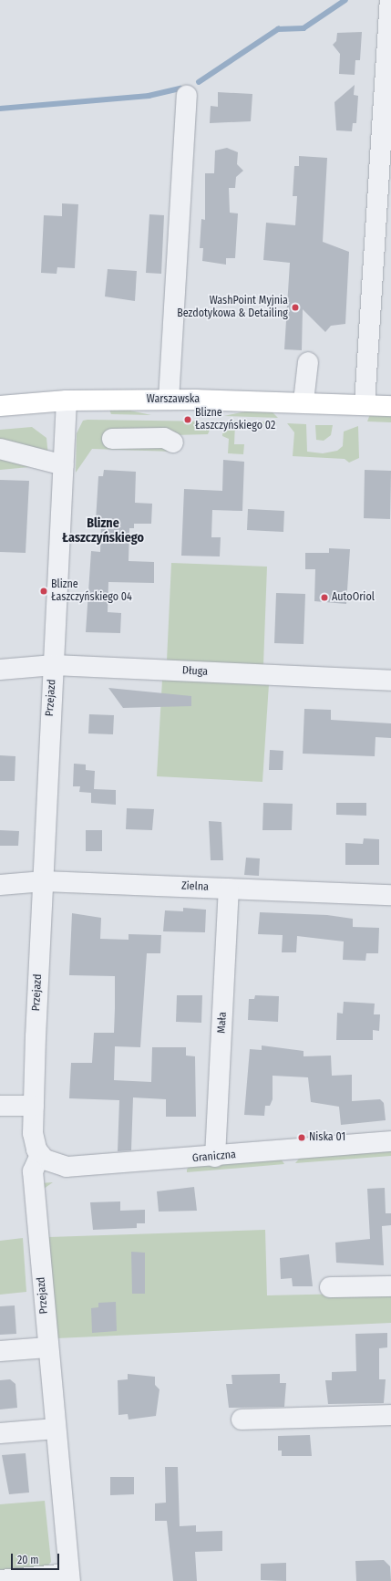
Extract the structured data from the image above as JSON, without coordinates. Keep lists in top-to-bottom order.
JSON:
{
  "streets": {
    "main road": ["Warszawska"],
    "street": [
      "Długa",
      "Przejazd",
      "Zielna",
      "Mała",
      "Graniczna"
    ]
  },
  "crossings": [
    ["Warszawska", "Przejazd"],
    ["Długa", "Przejazd"],
    ["Przejazd", "Zielna"],
    ["Przejazd", "Graniczna"],
    ["Zielna", "Mała"],
    ["Mała", "Graniczna"]
  ],
  "districts": ["Blizne Łaszczyńskiego"],
  "places": [
    "WashPoint Myjnia Bezdotykowa & Detailing",
    "Blizne Łaszczyńskiego 02",
    "Blizne Łaszczyńskiego 04",
    "AutoOriol",
    "Niska 01"
  ],
  "scale_bar": "20 m"
}
